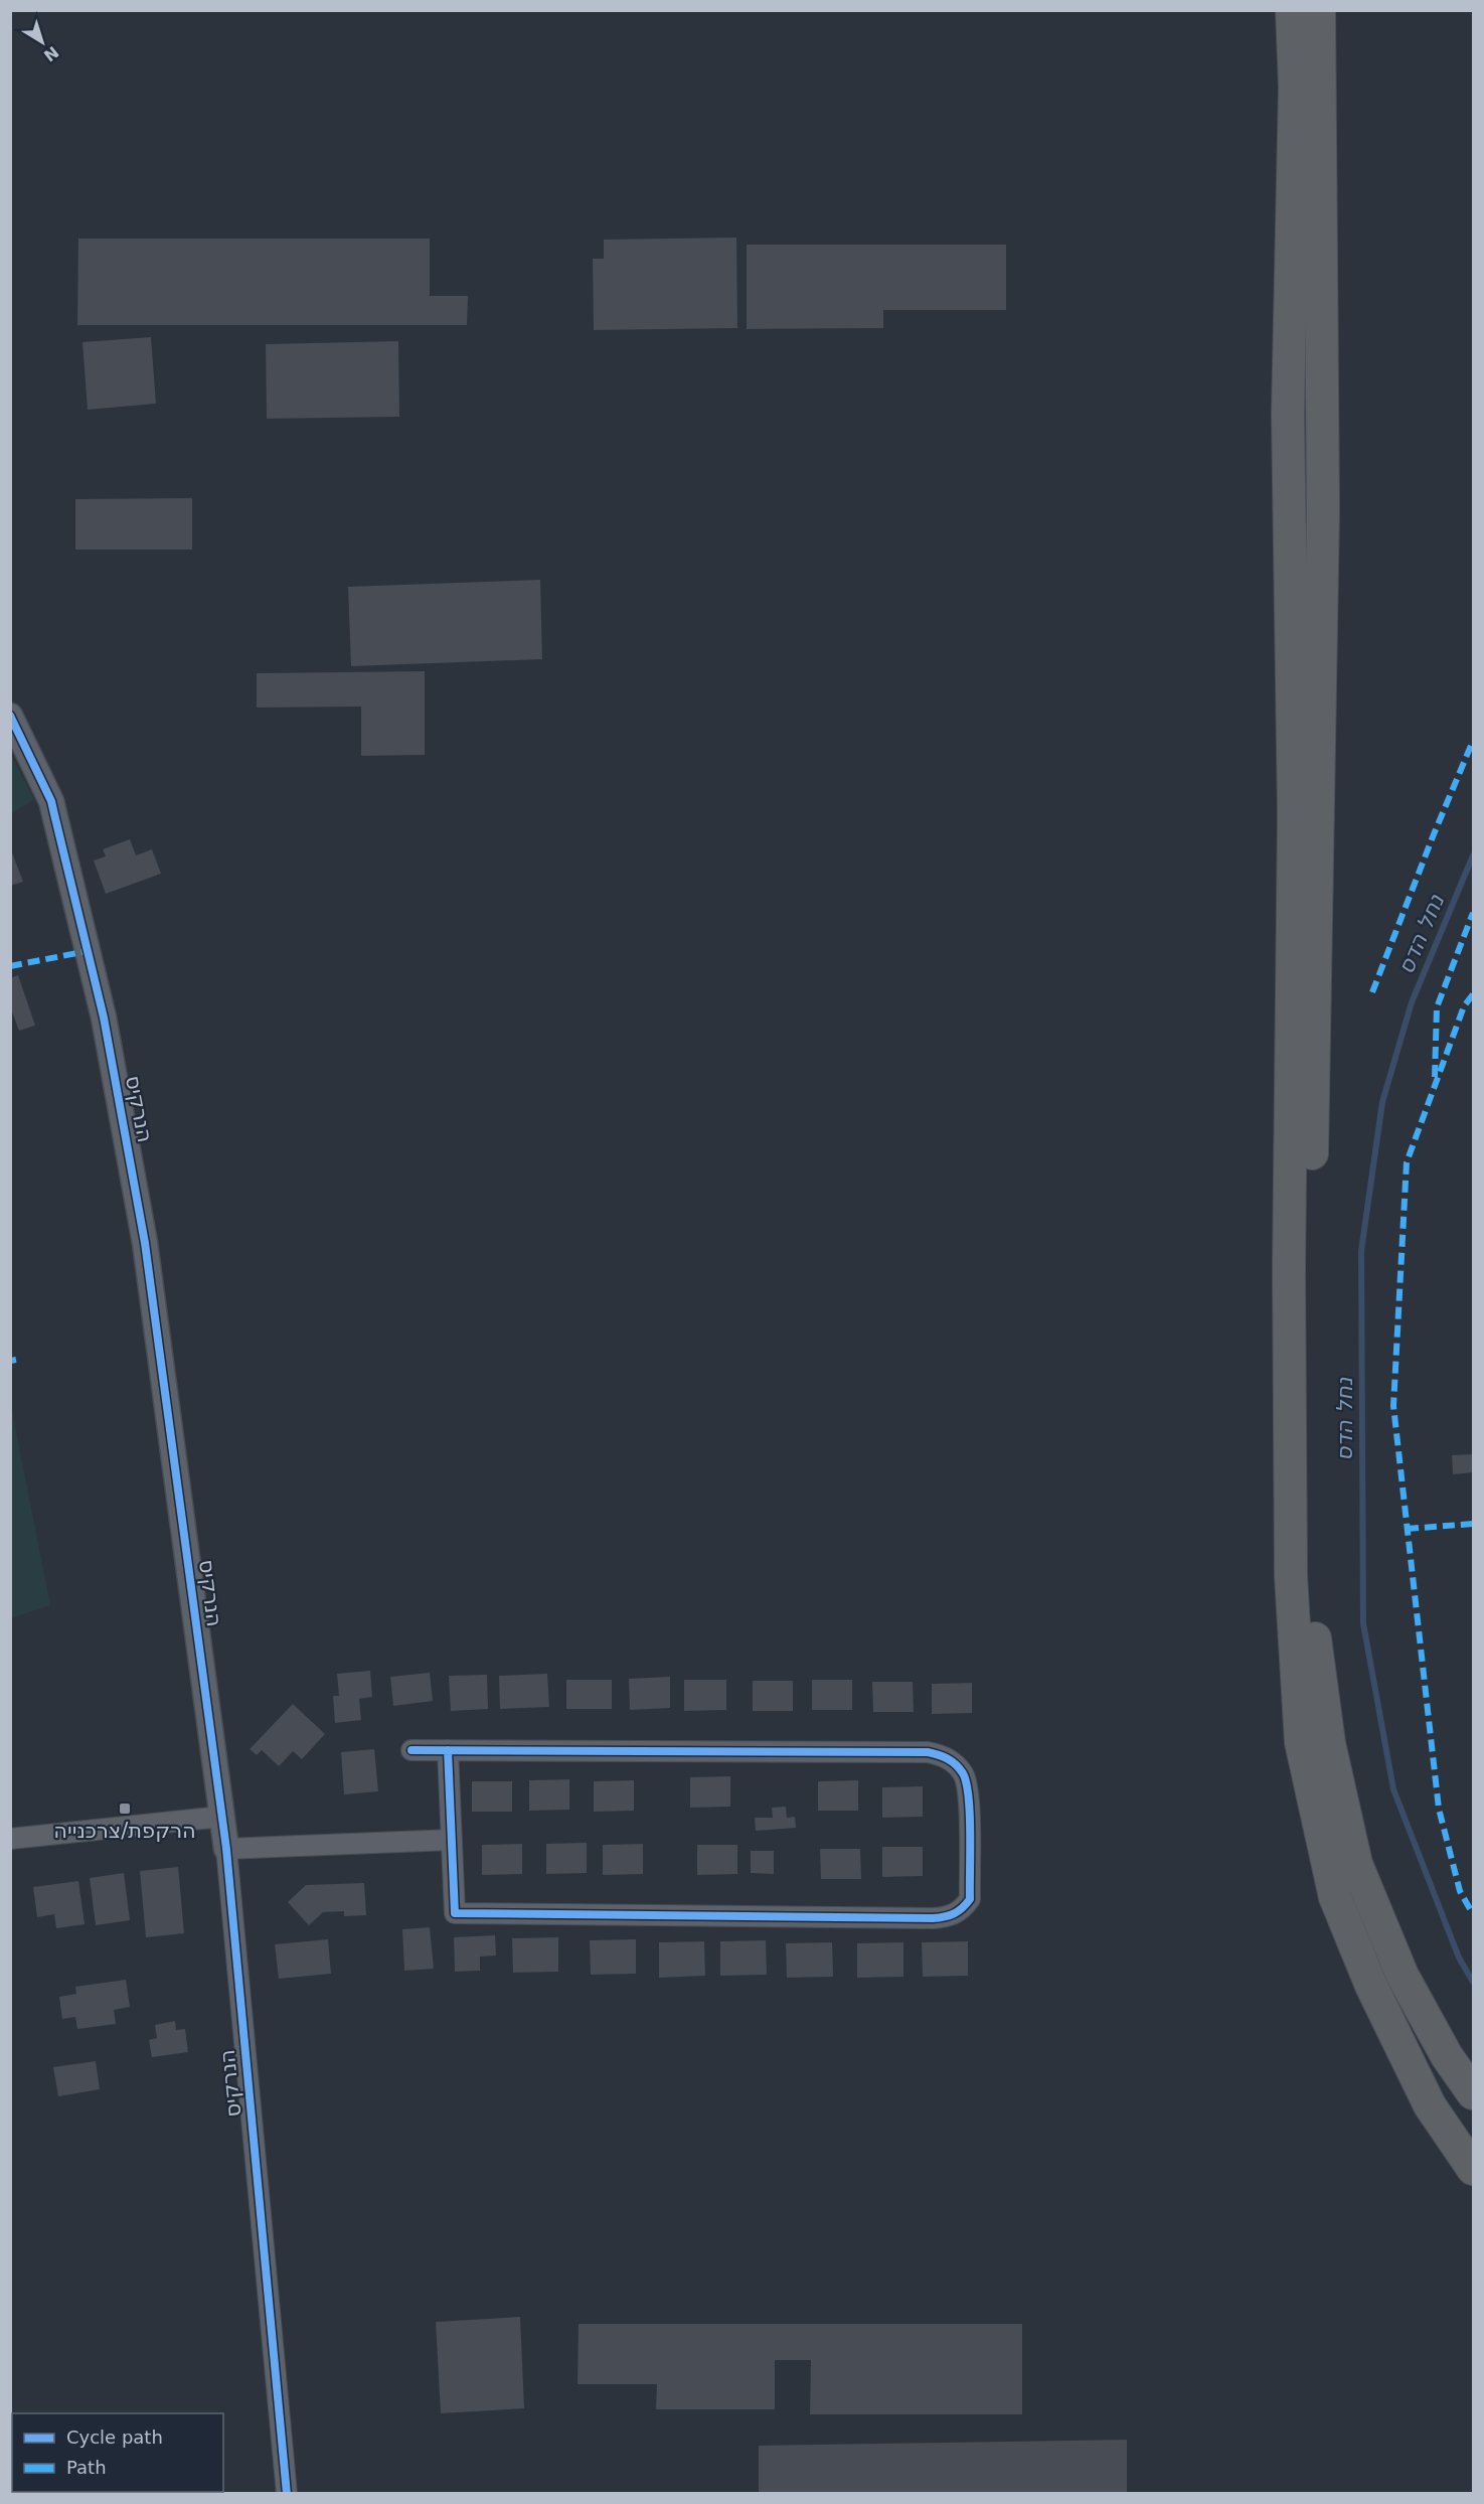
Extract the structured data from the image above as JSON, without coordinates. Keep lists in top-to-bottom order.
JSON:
{
  "streets": {
    "street": ["הנרקיס"]
  },
  "water": ["נחל הדס"],
  "places": {
    "transit": ["הרקפת/צרכנייה"]
  },
  "legend": ["Cycle path", "Path"],
  "north": "bottom right"
}
